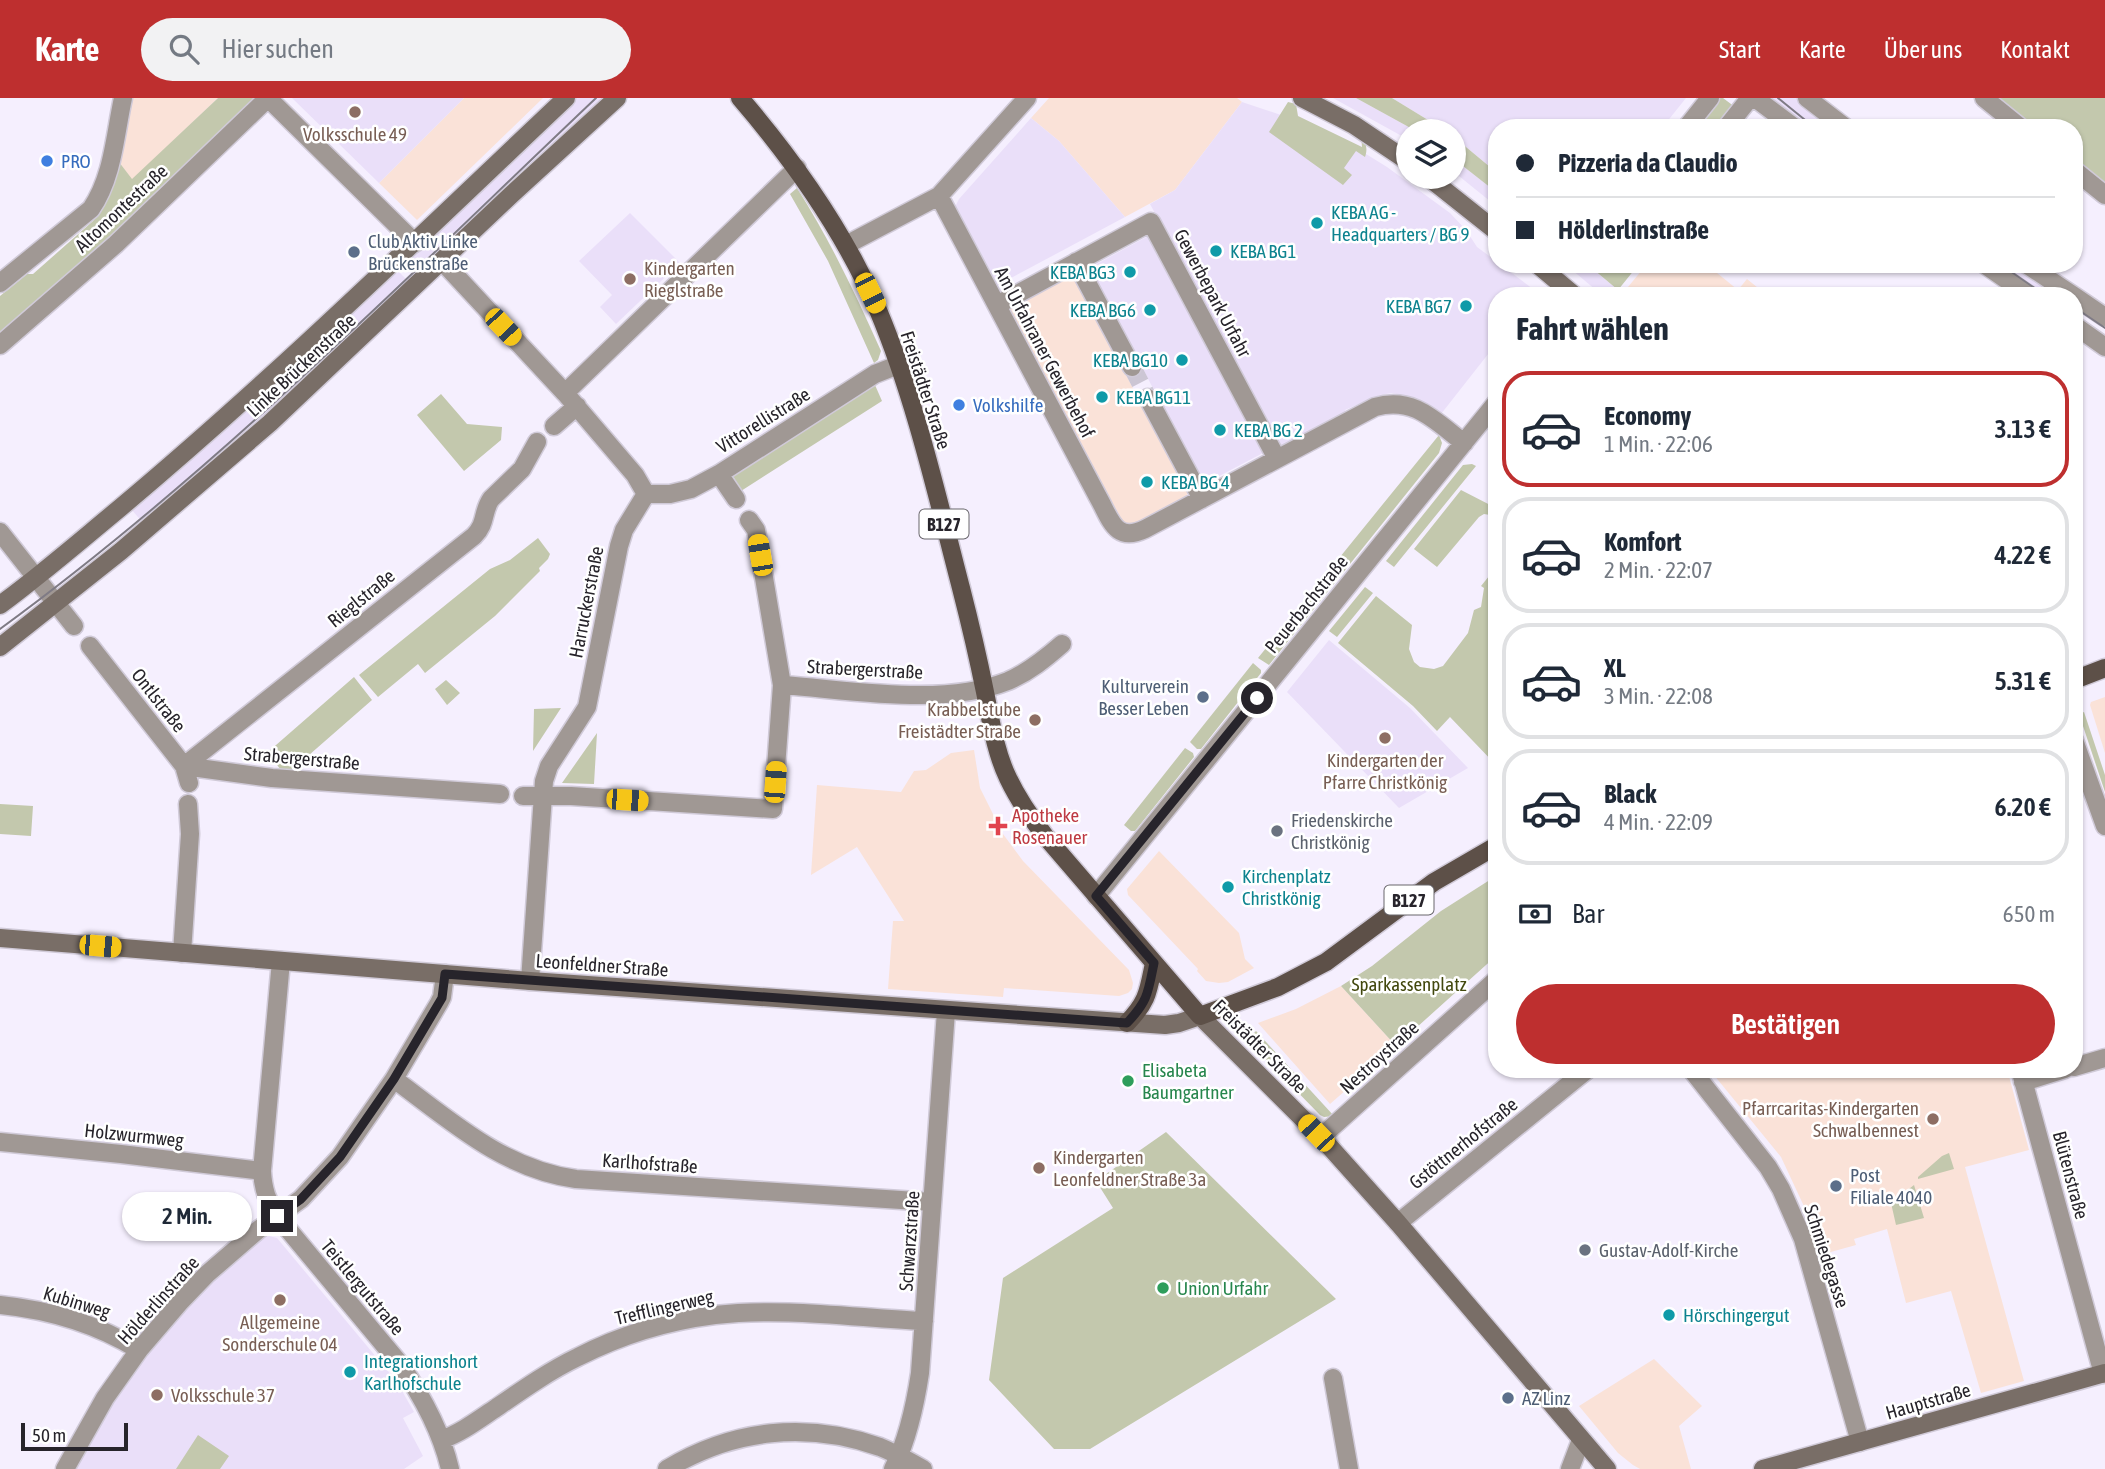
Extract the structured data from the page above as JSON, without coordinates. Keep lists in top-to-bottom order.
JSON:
{
  "streets": {
    "main road": [
      "Linke Brückenstraße",
      "Freistädter Straße",
      "B127",
      "Leonfeldner Straße",
      "Hauptstraße"
    ],
    "street": [
      "Altomontestraße",
      "Gewerbepark Urfahr",
      "Am Urfahraner Gewerbehof",
      "Vittorellistraße",
      "Rieglstraße",
      "Harruckerstraße",
      "Peuerbachstraße",
      "Strabergerstraße",
      "Ontlstraße",
      "Nestroystraße",
      "Holzwurmweg",
      "Gstöttnerhofstraße",
      "Karlhofstraße",
      "Blütenstraße",
      "Schwarzstraße",
      "Schmiedegasse",
      "Teistlergutstraße",
      "Hölderlinstraße",
      "Kubinweg",
      "Trefflingerweg"
    ]
  },
  "crossings": [
    ["Gewerbepark Urfahr", "Am Urfahraner Gewerbehof"],
    ["Freistädter Straße", "Vittorellistraße"],
    ["Freistädter Straße", "B127"],
    ["Freistädter Straße", "Peuerbachstraße"],
    ["Freistädter Straße", "Strabergerstraße"],
    ["Freistädter Straße", "Leonfeldner Straße"],
    ["Freistädter Straße", "Nestroystraße"],
    ["Freistädter Straße", "Gstöttnerhofstraße"],
    ["Vittorellistraße", "Harruckerstraße"],
    ["B127", "Leonfeldner Straße"],
    ["Rieglstraße", "Strabergerstraße"],
    ["Rieglstraße", "Ontlstraße"],
    ["Harruckerstraße", "Strabergerstraße"],
    ["Harruckerstraße", "Leonfeldner Straße"],
    ["Strabergerstraße", "Ontlstraße"],
    ["Leonfeldner Straße", "Schwarzstraße"],
    ["Leonfeldner Straße", "Teistlergutstraße"],
    ["Leonfeldner Straße", "Hölderlinstraße"],
    ["Holzwurmweg", "Teistlergutstraße"],
    ["Karlhofstraße", "Schwarzstraße"],
    ["Karlhofstraße", "Hölderlinstraße"],
    ["Blütenstraße", "Hauptstraße"],
    ["Schwarzstraße", "Trefflingerweg"],
    ["Schmiedegasse", "Hauptstraße"],
    ["Teistlergutstraße", "Hölderlinstraße"],
    ["Teistlergutstraße", "Trefflingerweg"],
    ["Hölderlinstraße", "Kubinweg"]
  ],
  "parks": ["Sparkassenplatz"],
  "places": {
    "other": [
      "Volksschule 49",
      "PRO",
      "KEBA AG - Headquarters / BG 9",
      "KEBA BG1",
      "Club Aktiv Linke Brückenstraße",
      "KEBA BG3",
      "Kindergarten Rieglstraße",
      "KEBA BG7",
      "KEBA BG6",
      "KEBA BG10",
      "KEBA BG11",
      "Volkshilfe",
      "KEBA BG 2",
      "KEBA BG 4",
      "Kulturverein Besser Leben",
      "Krabbelstube Freistädter Straße",
      "Kindergarten der Pfarre Christkönig",
      "Friedenskirche Christkönig",
      "Kirchenplatz Christkönig",
      "Elisabeta Baumgartner",
      "Pfarrcaritas-Kindergarten Schwalbennest",
      "Kindergarten Leonfeldner Straße 3a",
      "Post Filiale 4040",
      "Gustav-Adolf-Kirche",
      "Union Urfahr",
      "Allgemeine Sonderschule 04",
      "Hörschingergut",
      "Integrationshort Karlhofschule",
      "Volksschule 37",
      "AZ Linz"
    ],
    "health": ["Apotheke Rosenauer"]
  },
  "scale_bar": "50 m",
  "page": {
    "header": "Karte",
    "search": "Hier suchen",
    "nav": [
      "Start",
      "Karte",
      "Über uns",
      "Kontakt"
    ],
    "banner": ["Pizzeria da Claudio", "Hölderlinstraße"],
    "heading": "Fahrt wählen",
    "list": [
      {
        "name": "Economy",
        "note": "1 Min. · 22:06",
        "value": "3.13 €"
      },
      {
        "name": "Komfort",
        "note": "2 Min. · 22:07",
        "value": "4.22 €"
      },
      {
        "name": "XL",
        "note": "3 Min. · 22:08",
        "value": "5.31 €"
      },
      {
        "name": "Black",
        "note": "4 Min. · 22:09",
        "value": "6.20 €"
      }
    ],
    "pay": ["Bar", "650 m"],
    "buttons": "Bestätigen",
    "bubble": "2 Min.",
    "scale": "50 m"
  }
}
